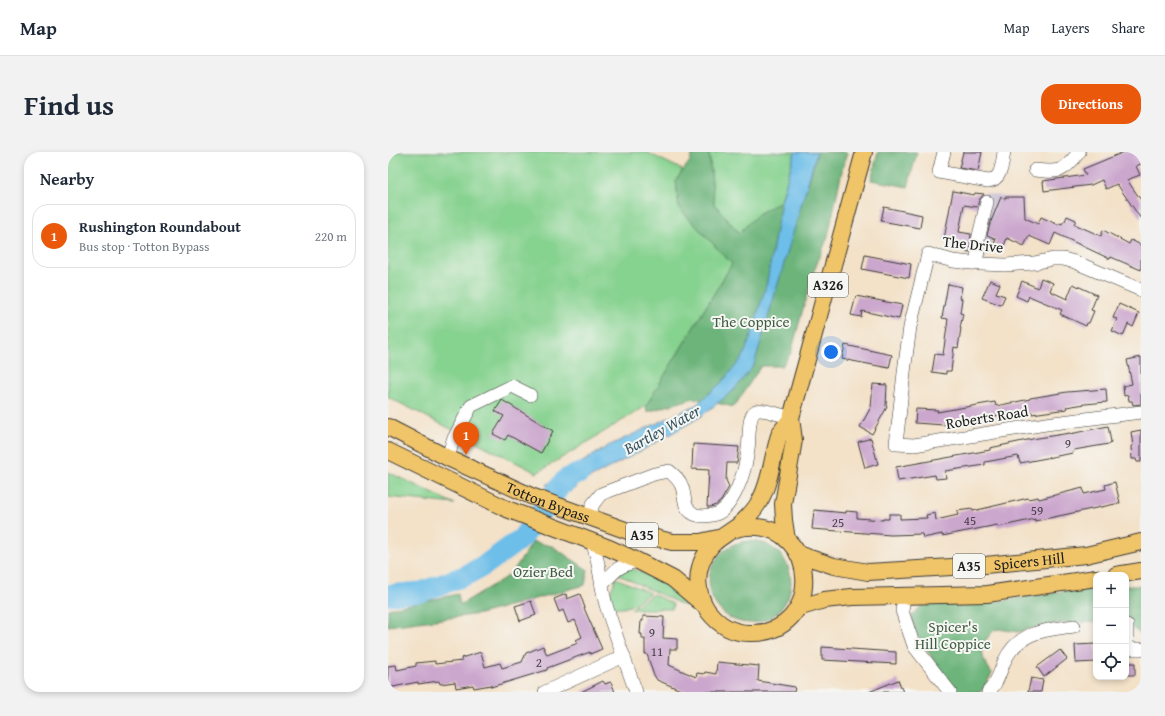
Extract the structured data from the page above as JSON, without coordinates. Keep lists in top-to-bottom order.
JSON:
{
  "streets": {
    "main road": [
      "A326",
      "Totton Bypass",
      "A35",
      "Spicers Hill"
    ],
    "street": ["The Drive", "Roberts Road"]
  },
  "crossings": [
    ["The Drive", "Roberts Road"],
    ["A326", "Totton Bypass"],
    ["A326", "Spicers Hill"],
    ["Totton Bypass", "Spicers Hill"]
  ],
  "water": ["Bartley Water"],
  "parks": ["The Coppice", "Ozier Bed", "Spicer's Hill Coppice"],
  "house_numbers": [
    "9",
    "59",
    "45",
    "25",
    "9",
    "11",
    "2"
  ],
  "page": {
    "header": "Map",
    "nav": ["Map", "Layers", "Share"],
    "title": "Find us",
    "buttons": "Directions",
    "heading": "Nearby",
    "list": [
      {
        "mark": "1",
        "name": "Rushington Roundabout",
        "note": "Bus stop · Totton Bypass",
        "value": "220 m"
      }
    ],
    "pins": "1",
    "map_buttons": ["+", "−"]
  }
}
